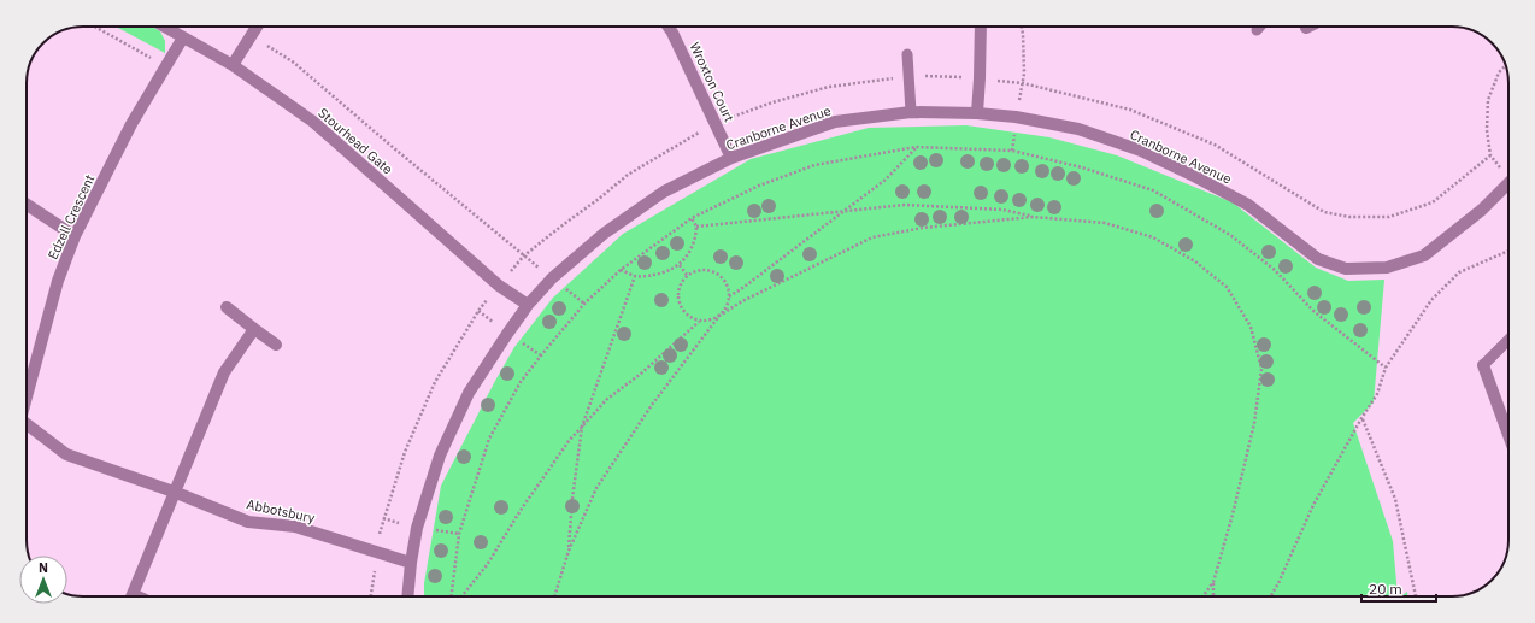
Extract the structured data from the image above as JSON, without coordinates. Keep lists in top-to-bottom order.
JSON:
{
  "streets": {
    "street": [
      "Wroxton Court",
      "Cranborne Avenue",
      "Stourhead Gate",
      "Edzell Crescent",
      "Abbotsbury"
    ]
  },
  "crossings": [
    ["Wroxton Court", "Cranborne Avenue"],
    ["Cranborne Avenue", "Stourhead Gate"],
    ["Cranborne Avenue", "Abbotsbury"],
    ["Stourhead Gate", "Edzell Crescent"]
  ],
  "scale_bar": "20 m",
  "north": "top"
}
